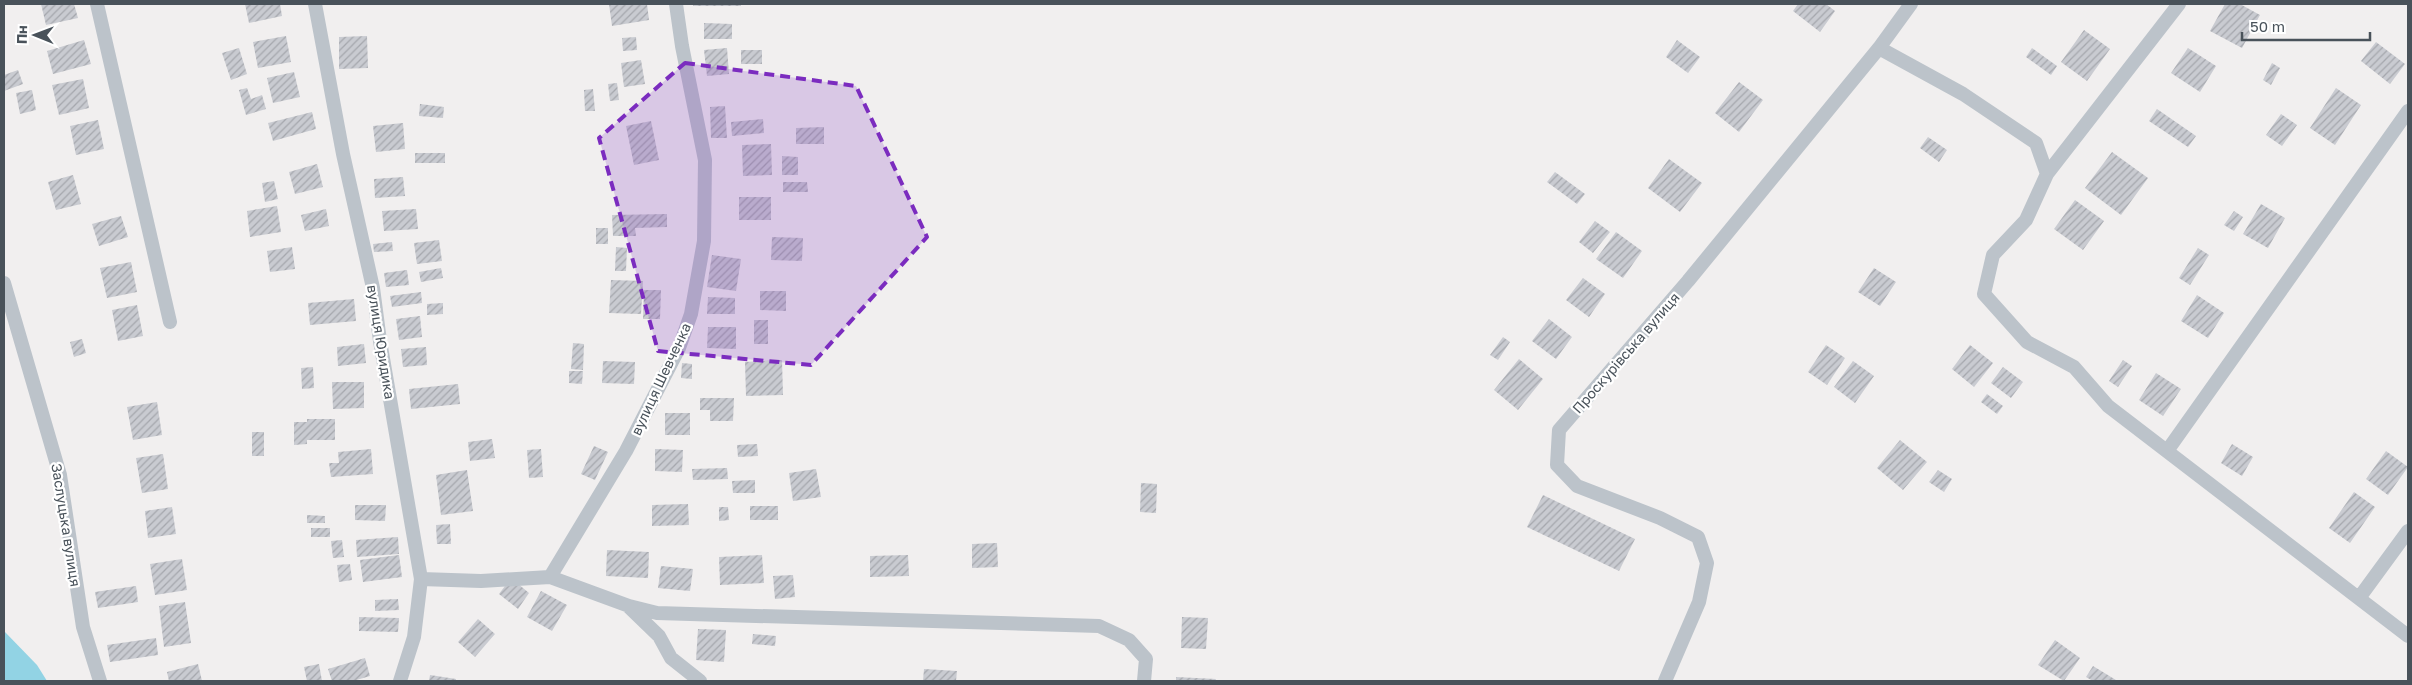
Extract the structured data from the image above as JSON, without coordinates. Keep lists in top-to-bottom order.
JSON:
{
  "streets": {
    "street": [
      "вулиця Юридика",
      "Проскурівська вулиця",
      "вулиця Шевченка",
      "Заслуцька вулиця"
    ]
  },
  "scale_bar": "50 m",
  "north": "left"
}
